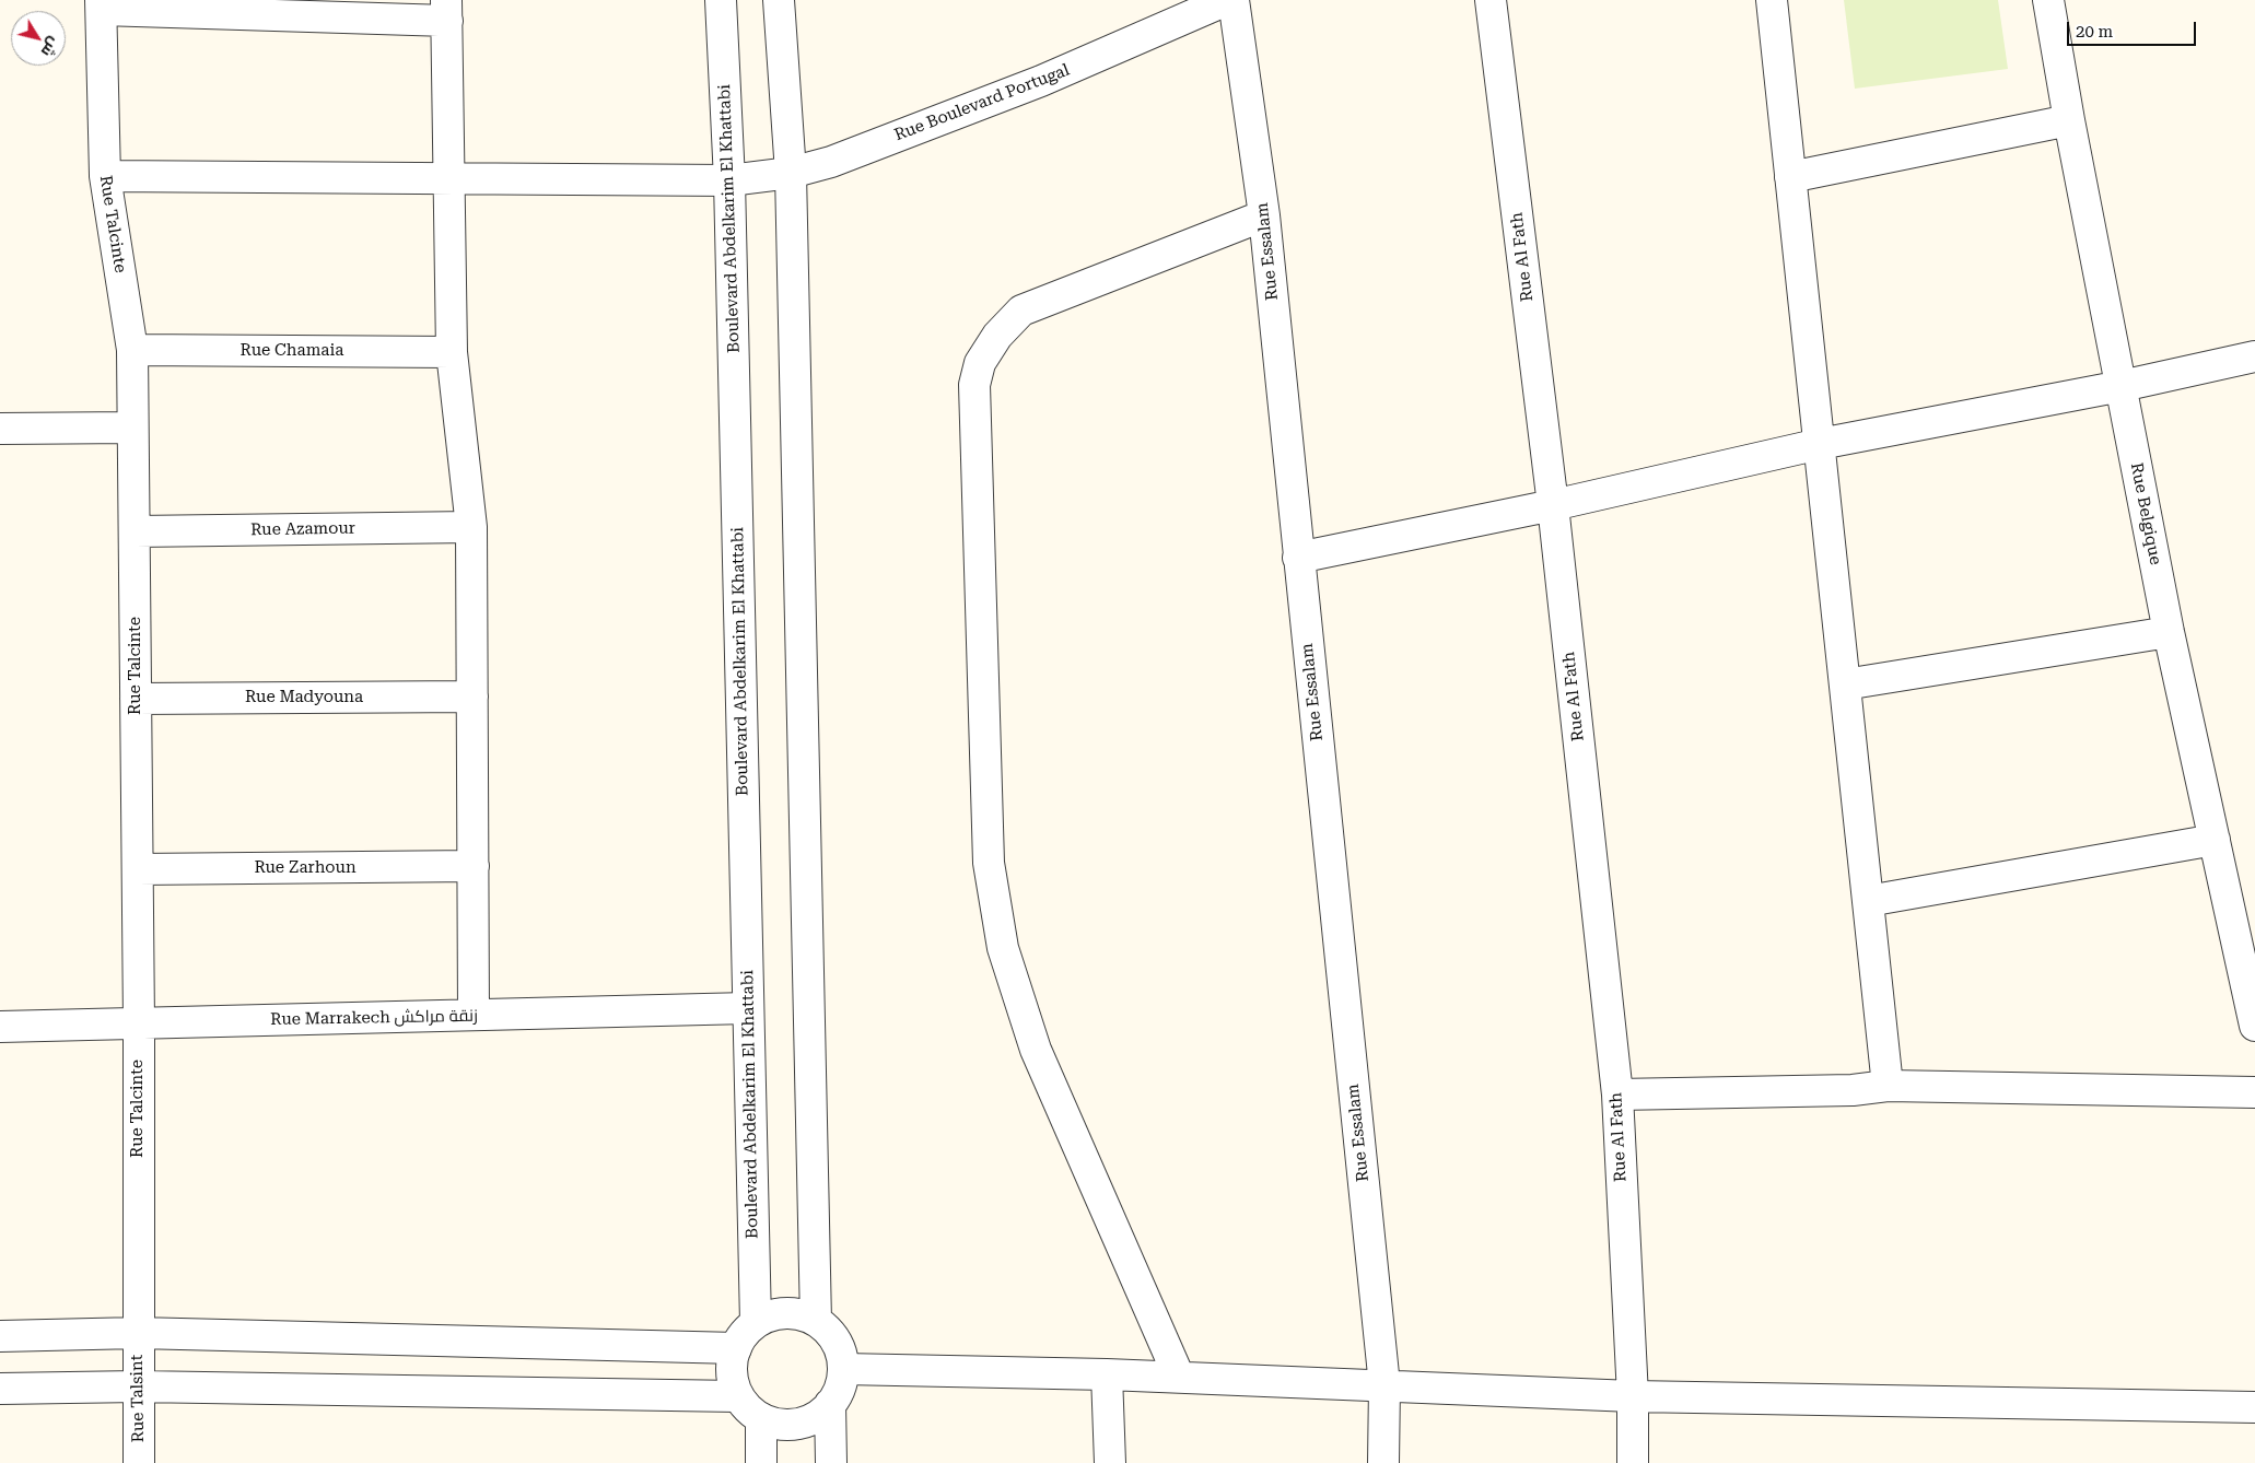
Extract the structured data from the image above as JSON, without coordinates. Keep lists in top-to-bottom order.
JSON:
{
  "streets": {
    "street": [
      "Rue Boulevard Portugal",
      "Boulevard Abdelkarim El Khattabi",
      "Rue Talcinte",
      "Rue Essalam",
      "Rue Al Fath",
      "Rue Chamaia",
      "Rue Belgique",
      "Rue Azamour",
      "Rue Madyouna",
      "Rue Zarhoun",
      "Rue Marrakech زنقة مراكش",
      "Rue Talsint"
    ]
  },
  "crossings": [
    ["Rue Boulevard Portugal", "Boulevard Abdelkarim El Khattabi"],
    ["Rue Boulevard Portugal", "Rue Talcinte"],
    ["Boulevard Abdelkarim El Khattabi", "Rue Marrakech زنقة مراكش"],
    ["Rue Talcinte", "Rue Chamaia"],
    ["Rue Talcinte", "Rue Azamour"],
    ["Rue Talcinte", "Rue Madyouna"],
    ["Rue Talcinte", "Rue Zarhoun"],
    ["Rue Talcinte", "Rue Marrakech زنقة مراكش"],
    ["Rue Talcinte", "Rue Talsint"]
  ],
  "scale_bar": "20 m",
  "north": "bottom right"
}
